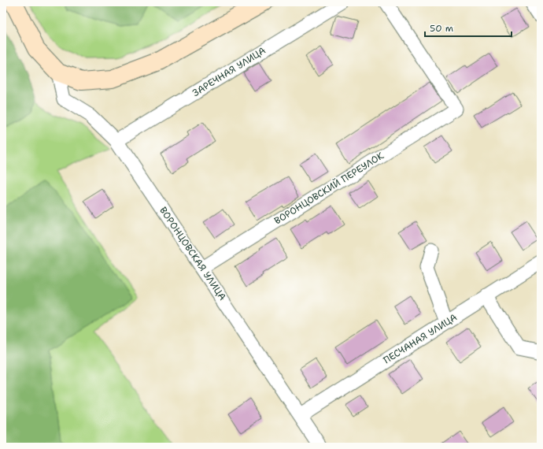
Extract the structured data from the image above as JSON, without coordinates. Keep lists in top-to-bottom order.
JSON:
{
  "streets": {
    "street": [
      "ЗАРЕЧНАЯ УЛИЦА",
      "ВОРОНЦОВСКИЙ ПЕРЕУЛОК",
      "ВОРОНЦОВСКАЯ УЛИЦА",
      "ПЕСЧАНАЯ УЛИЦА"
    ]
  },
  "crossings": [
    ["ЗАРЕЧНАЯ УЛИЦА", "ВОРОНЦОВСКАЯ УЛИЦА"],
    ["ВОРОНЦОВСКИЙ ПЕРЕУЛОК", "ВОРОНЦОВСКАЯ УЛИЦА"],
    ["ВОРОНЦОВСКАЯ УЛИЦА", "ПЕСЧАНАЯ УЛИЦА"]
  ],
  "scale_bar": "50 m"
}
